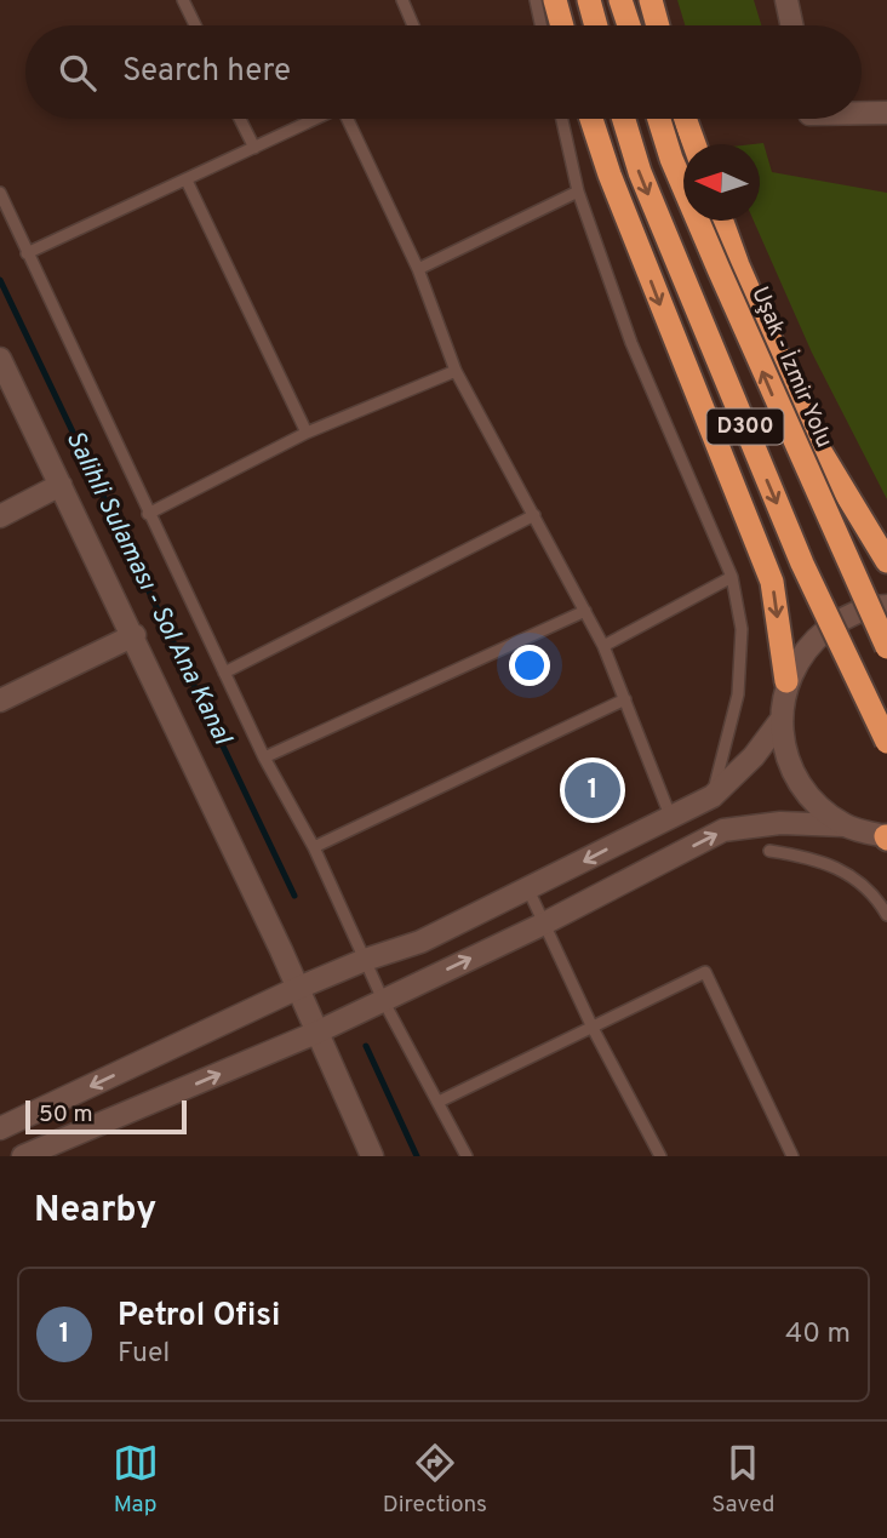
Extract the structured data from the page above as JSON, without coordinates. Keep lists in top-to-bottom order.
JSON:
{
  "streets": {
    "highway": ["Uşak - İzmir Yolu", "D300"]
  },
  "water": ["Salihli Sulaması - Sol Ana Kanal"],
  "scale_bar": "50 m",
  "north": "left",
  "page": {
    "search": "Search here",
    "pins": "1",
    "scale": "50 m",
    "heading": "Nearby",
    "list": [
      {
        "mark": "1",
        "name": "Petrol Ofisi",
        "note": "Fuel",
        "value": "40 m"
      }
    ],
    "nav": ["Map", "Directions", "Saved"]
  }
}
